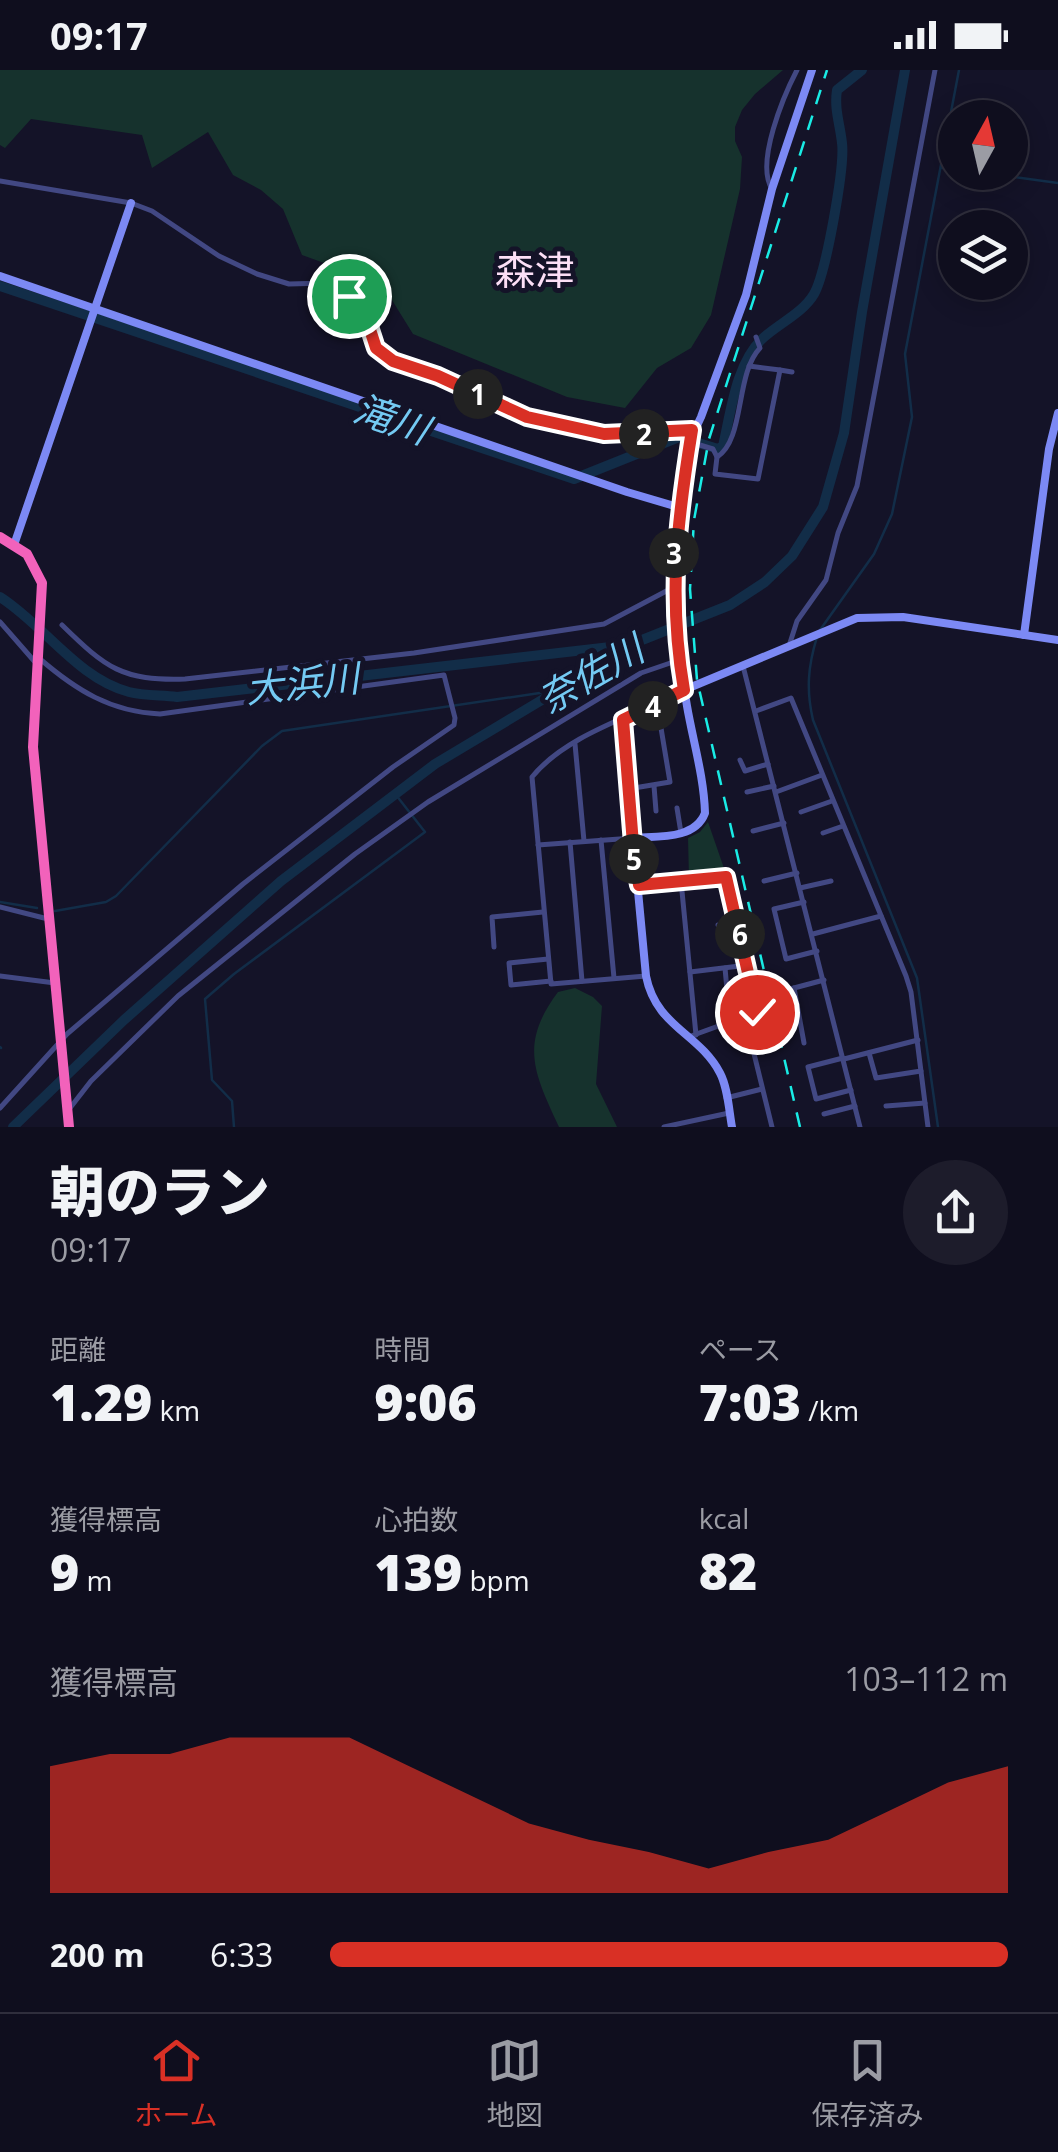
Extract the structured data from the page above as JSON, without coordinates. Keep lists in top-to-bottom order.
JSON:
{
  "districts": ["森津"],
  "water": ["滝川", "奈佐川", "大浜川"],
  "north": "top",
  "page": {
    "status": "09:17",
    "pins": [
      "1",
      "2",
      "3",
      "4",
      "5",
      "6"
    ],
    "heading": ["朝のラン", "09:17"],
    "stats": [
      ["距離", "1.29 km"],
      ["時間", "9:06"],
      ["ペース", "7:03 /km"],
      ["獲得標高", "9 m"],
      ["心拍数", "139 bpm"],
      ["kcal", "82"]
    ],
    "chart": ["獲得標高", "103–112 m"],
    "list": [
      {
        "name": "200 m",
        "note": "6:33"
      }
    ],
    "tabs": ["ホーム", "地図", "保存済み"]
  }
}
